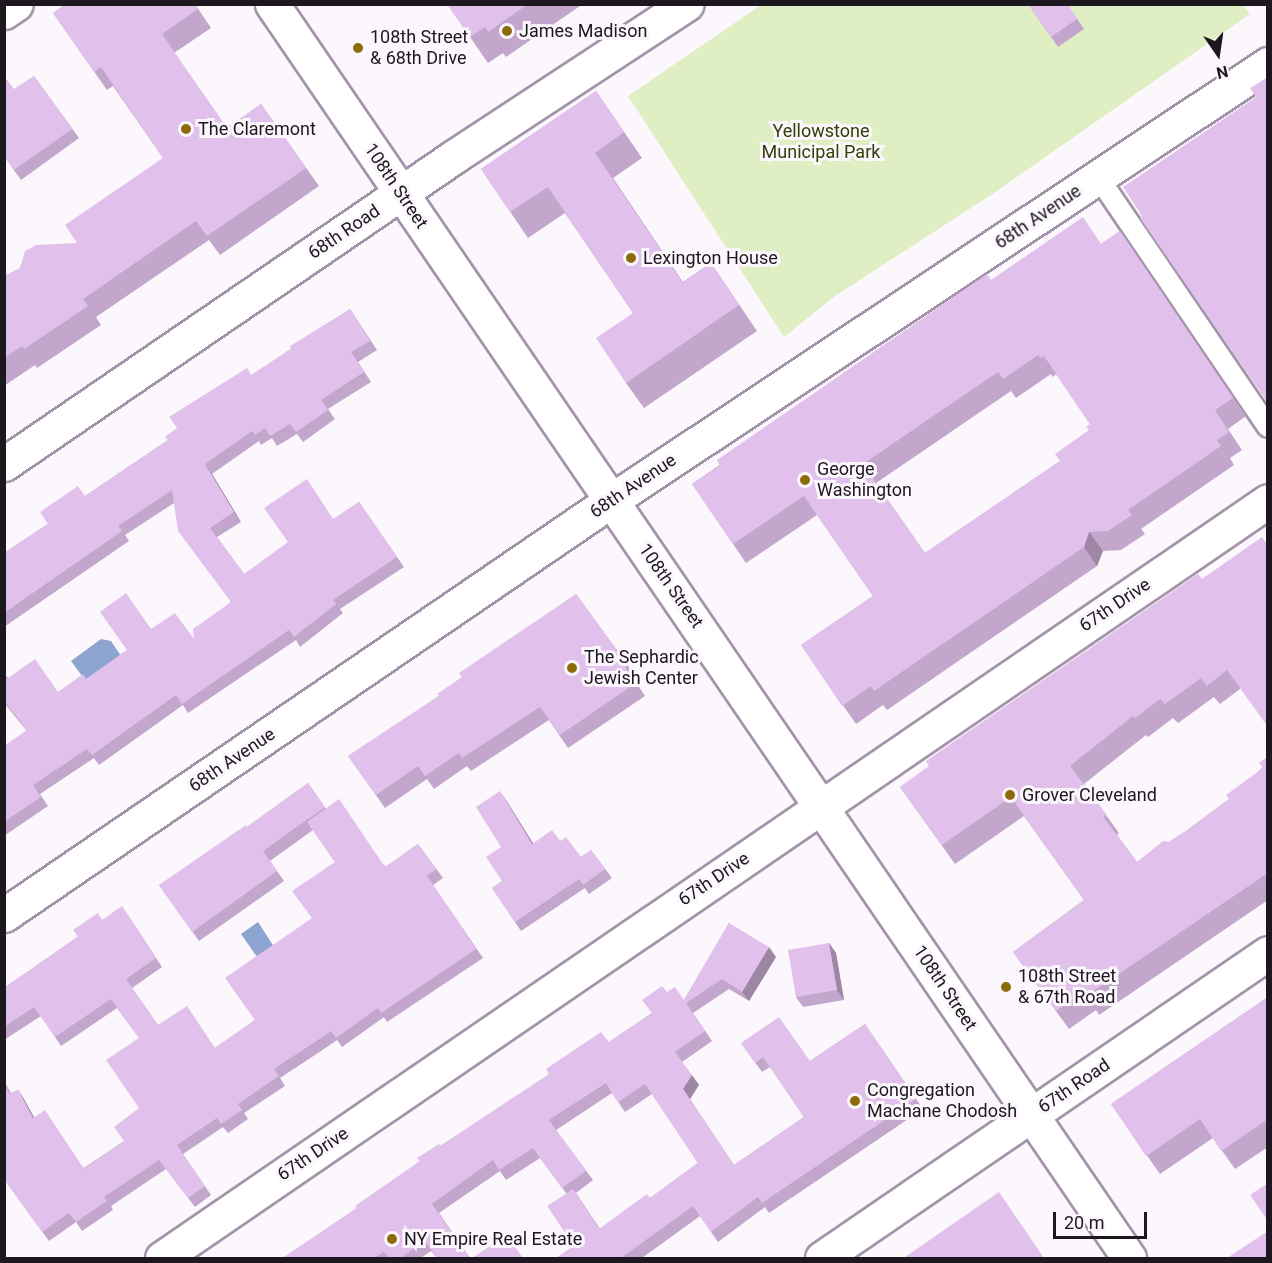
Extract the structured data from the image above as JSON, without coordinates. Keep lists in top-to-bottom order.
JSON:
{
  "streets": {
    "street": [
      "108th Street",
      "68th Avenue",
      "68th Road",
      "67th Drive",
      "67th Road"
    ]
  },
  "crossings": [
    ["108th Street", "68th Avenue"],
    ["108th Street", "68th Road"],
    ["108th Street", "67th Drive"],
    ["108th Street", "67th Road"]
  ],
  "parks": ["Yellowstone Municipal Park"],
  "places": [
    "James Madison",
    "108th Street & 68th Drive",
    "The Claremont",
    "Lexington House",
    "George Washington",
    "The Sephardic Jewish Center",
    "Grover Cleveland",
    "108th Street & 67th Road",
    "Congregation Machane Chodosh",
    "NY Empire Real Estate"
  ],
  "scale_bar": "20 m",
  "north": "bottom"
}
